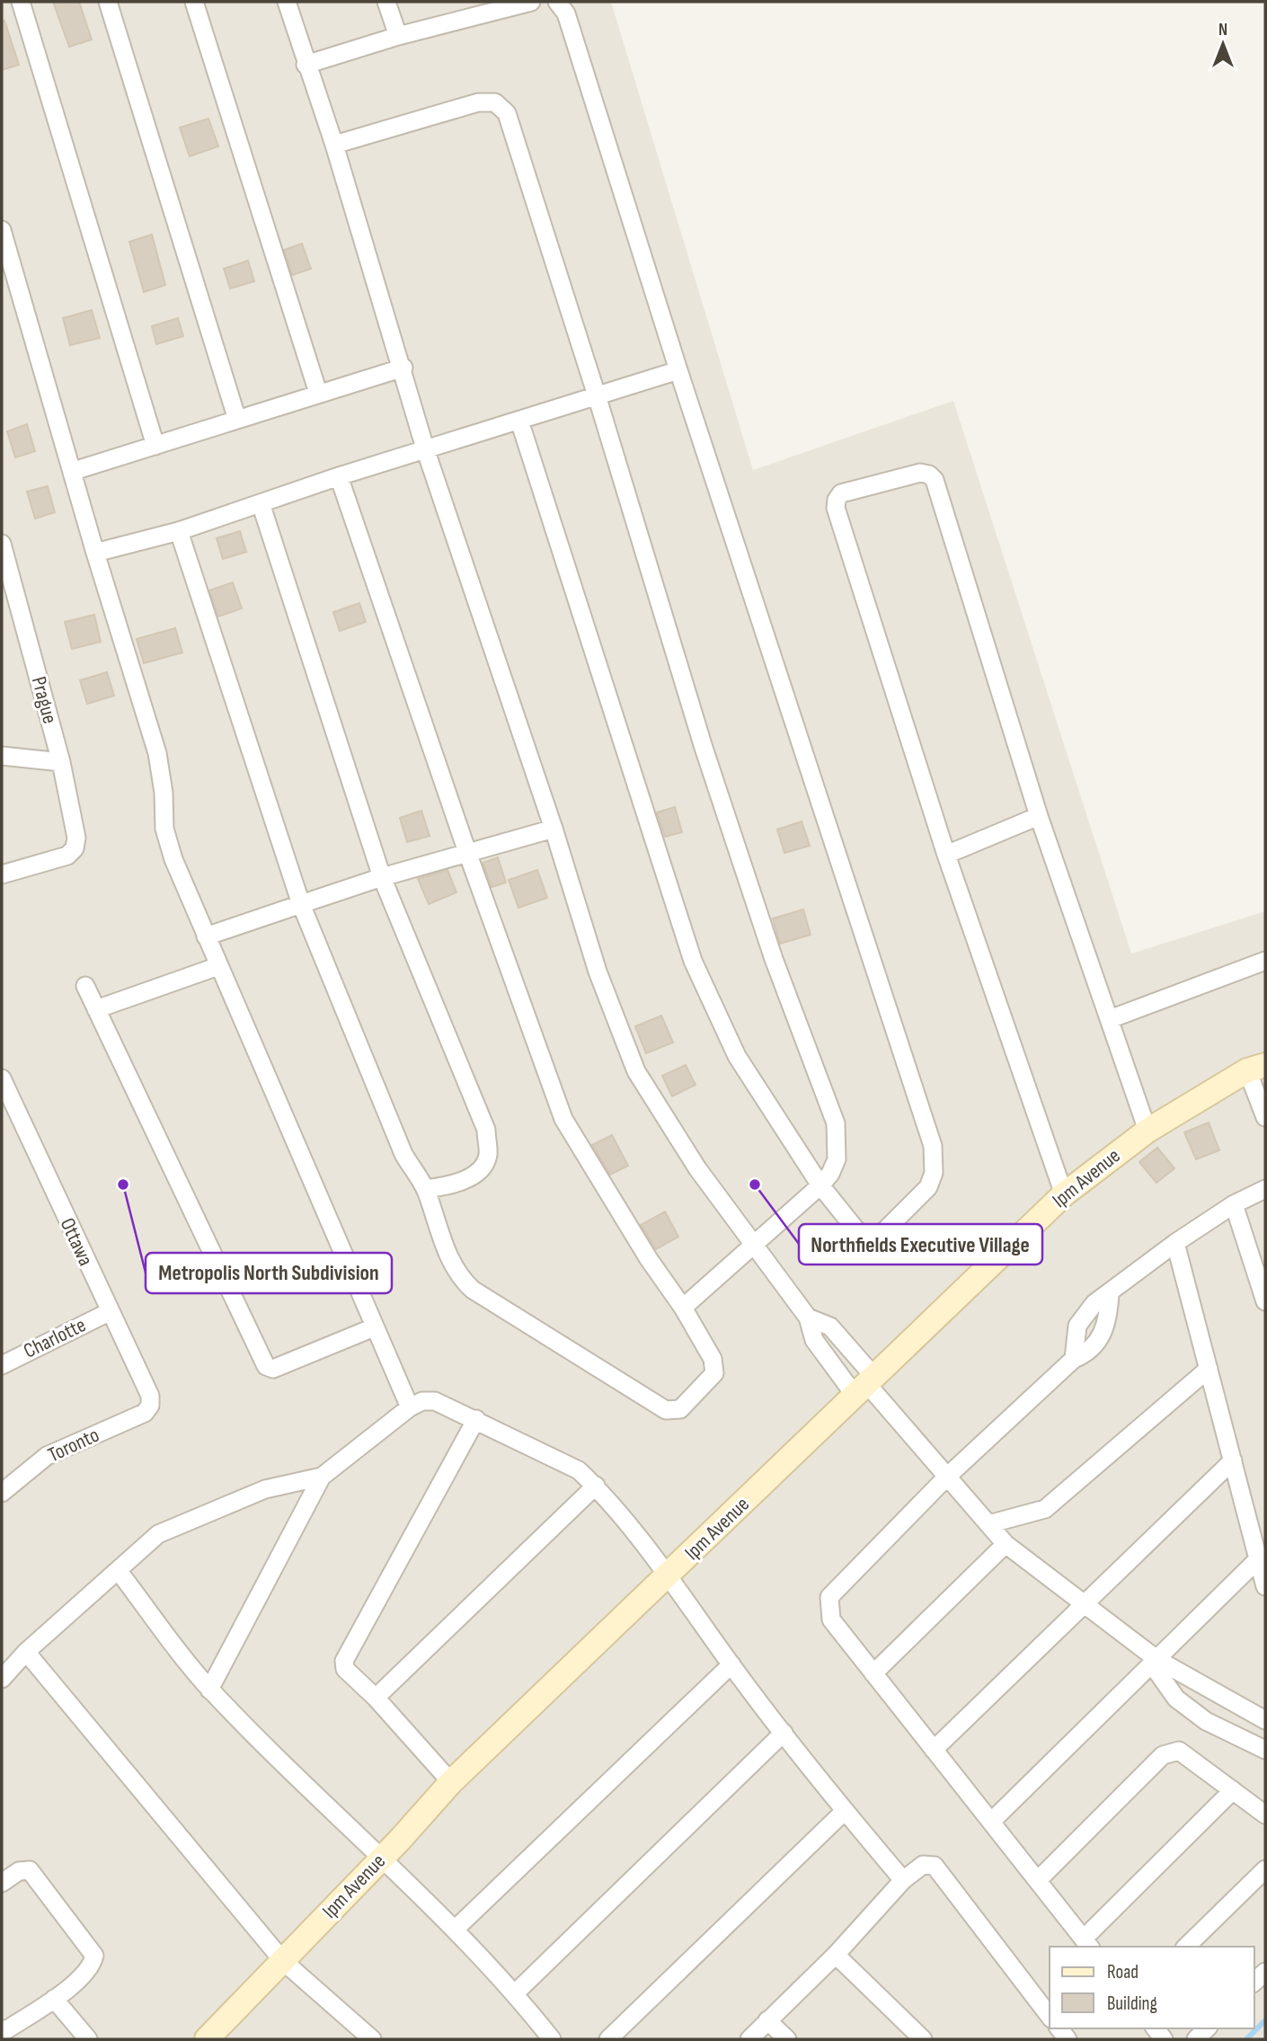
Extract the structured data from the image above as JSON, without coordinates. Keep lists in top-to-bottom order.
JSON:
{
  "streets": {
    "street": [
      "Prague",
      "Ipm Avenue",
      "Ottawa",
      "Charlotte",
      "Toronto"
    ]
  },
  "crossings": [
    ["Ottawa", "Charlotte"],
    ["Ottawa", "Toronto"]
  ],
  "places": ["Metropolis North Subdivision", "Northfields Executive Village"],
  "legend": ["Road", "Building"],
  "north": "top"
}
